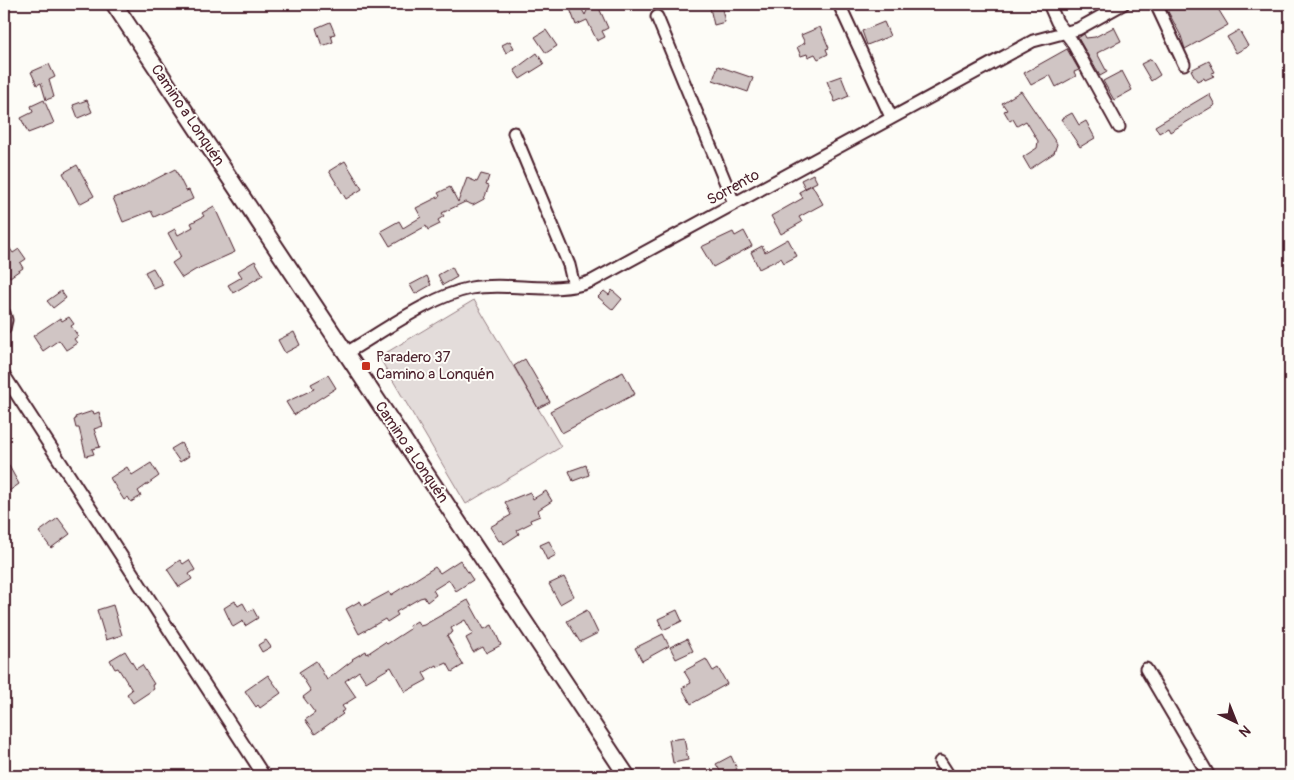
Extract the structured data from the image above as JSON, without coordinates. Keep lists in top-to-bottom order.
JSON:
{
  "streets": {
    "main road": ["Camino a Lonquén"],
    "street": ["Sorrento"]
  },
  "crossings": [
    ["Camino a Lonquén", "Sorrento"]
  ],
  "places": {
    "transit": ["Paradero 37 Camino a Lonquén"]
  },
  "north": "bottom right"
}
